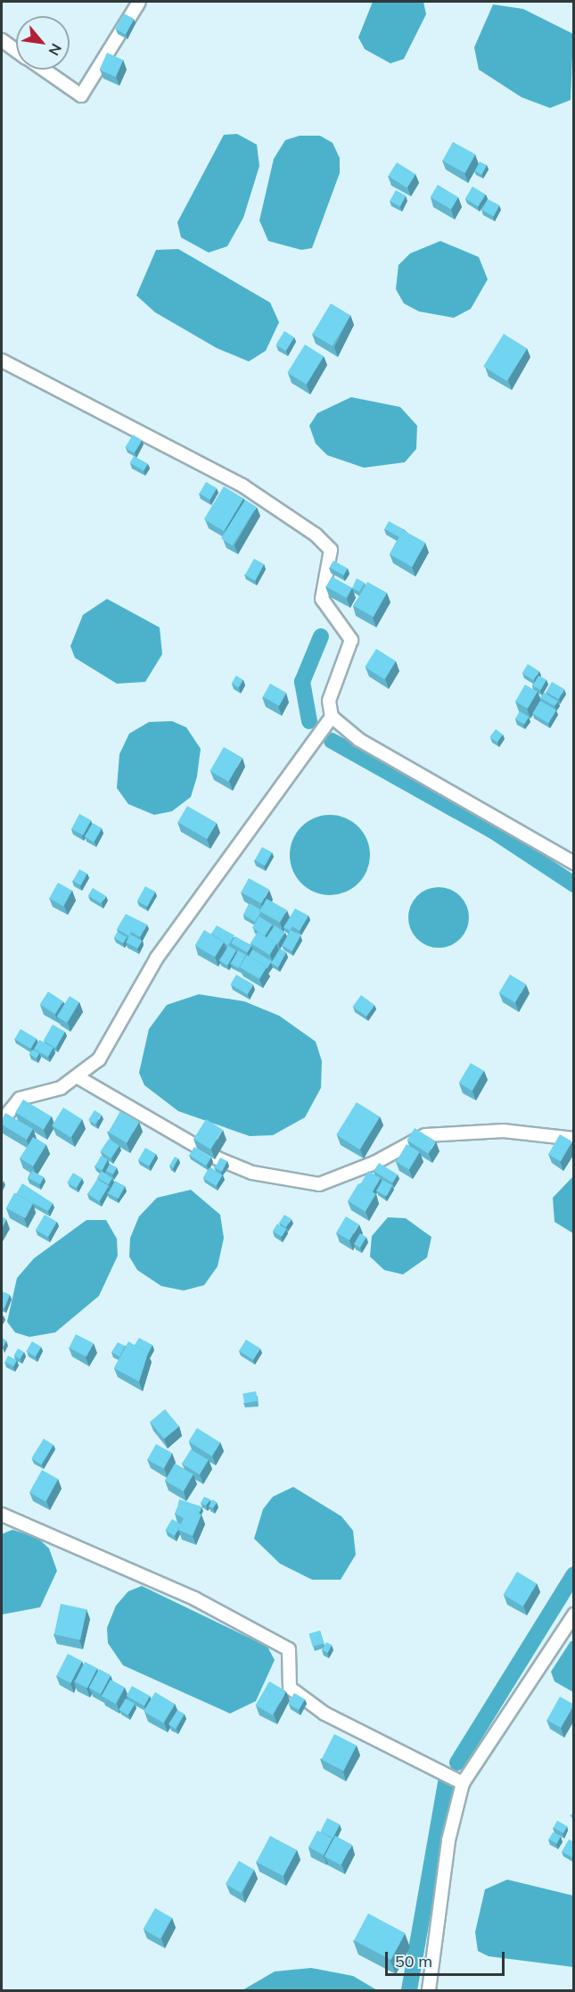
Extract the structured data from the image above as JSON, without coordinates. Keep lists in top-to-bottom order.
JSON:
{
  "scale_bar": "50 m",
  "north": "bottom right"
}
